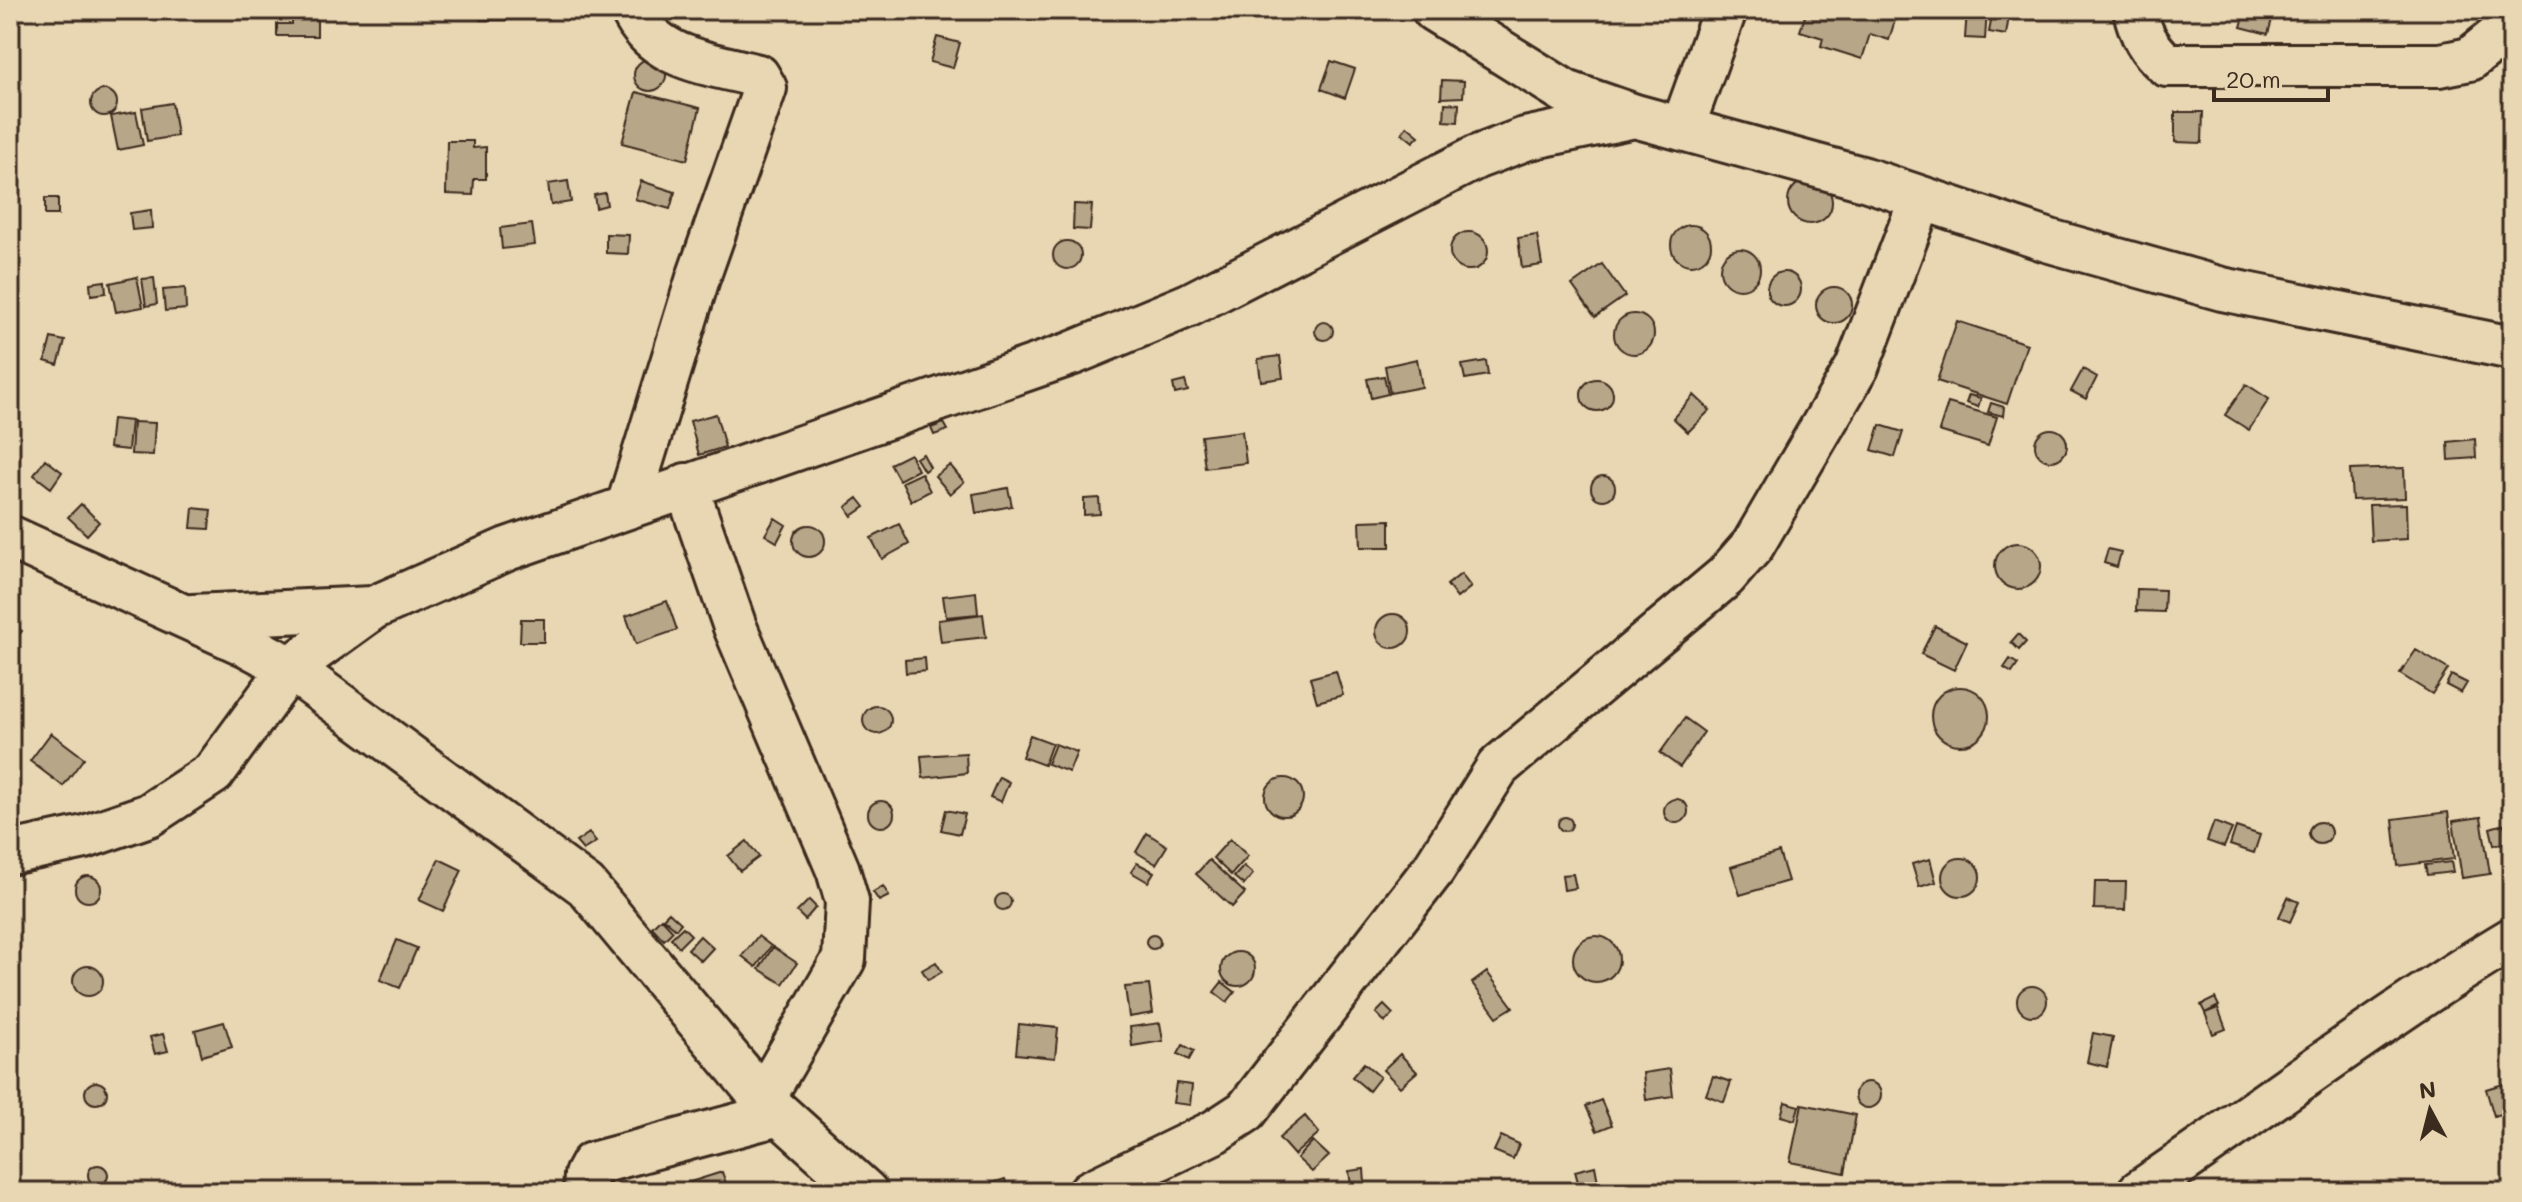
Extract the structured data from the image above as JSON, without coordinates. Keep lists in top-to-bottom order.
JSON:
{
  "scale_bar": "20 m",
  "north": "top"
}
